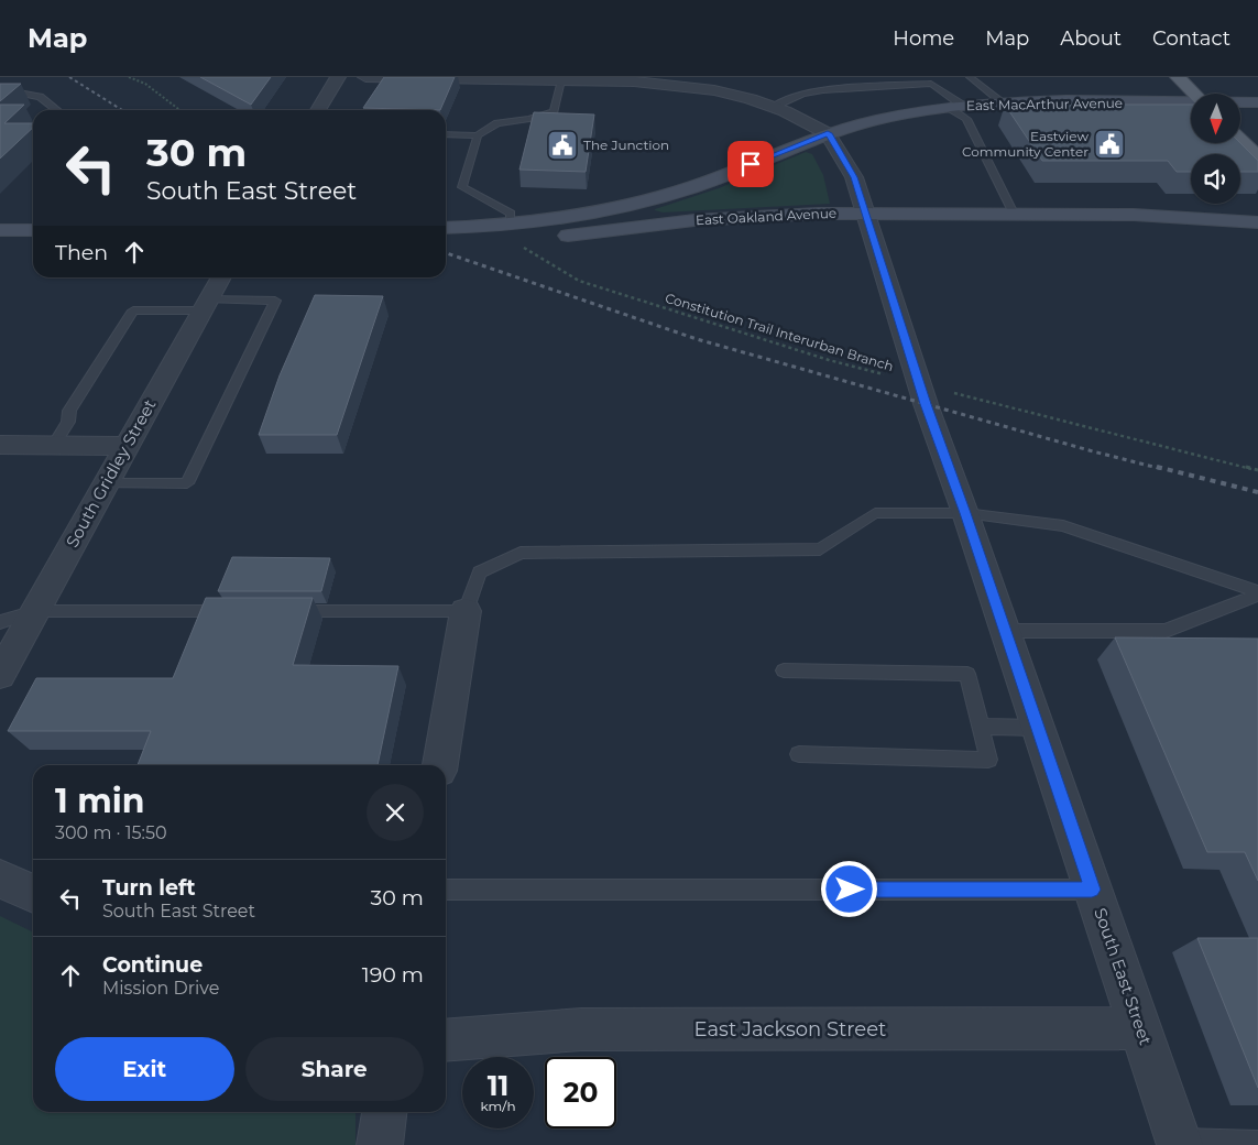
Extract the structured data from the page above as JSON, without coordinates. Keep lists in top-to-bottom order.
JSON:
{
  "streets": {
    "main road": ["East MacArthur Avenue", "East Oakland Avenue"],
    "street": ["South Gridley Street", "South East Street", "East Jackson Street"],
    "path": ["Constitution Trail Interurban Branch"]
  },
  "crossings": [
    ["East MacArthur Avenue", "East Oakland Avenue"],
    ["East MacArthur Avenue", "Constitution Trail Interurban Branch"],
    ["East MacArthur Avenue", "South East Street"],
    ["East Oakland Avenue", "Constitution Trail Interurban Branch"],
    ["East Oakland Avenue", "South East Street"],
    ["Constitution Trail Interurban Branch", "South East Street"],
    ["South East Street", "East Jackson Street"]
  ],
  "places": {
    "public building": ["Eastview Community Center", "The Junction"]
  },
  "north": "bottom",
  "page": {
    "header": "Map",
    "nav": [
      "Home",
      "Map",
      "About",
      "Contact"
    ],
    "turn": ["30 m", "South East Street"],
    "then": "Then",
    "heading": ["1 min", "300 m · 15:50"],
    "list": [
      {
        "name": "Turn left",
        "note": "South East Street",
        "value": "30 m"
      },
      {
        "name": "Continue",
        "note": "Mission Drive",
        "value": "190 m"
      }
    ],
    "buttons": ["Exit", "Share"],
    "speed": "11 km/h",
    "limit": "20"
  }
}
